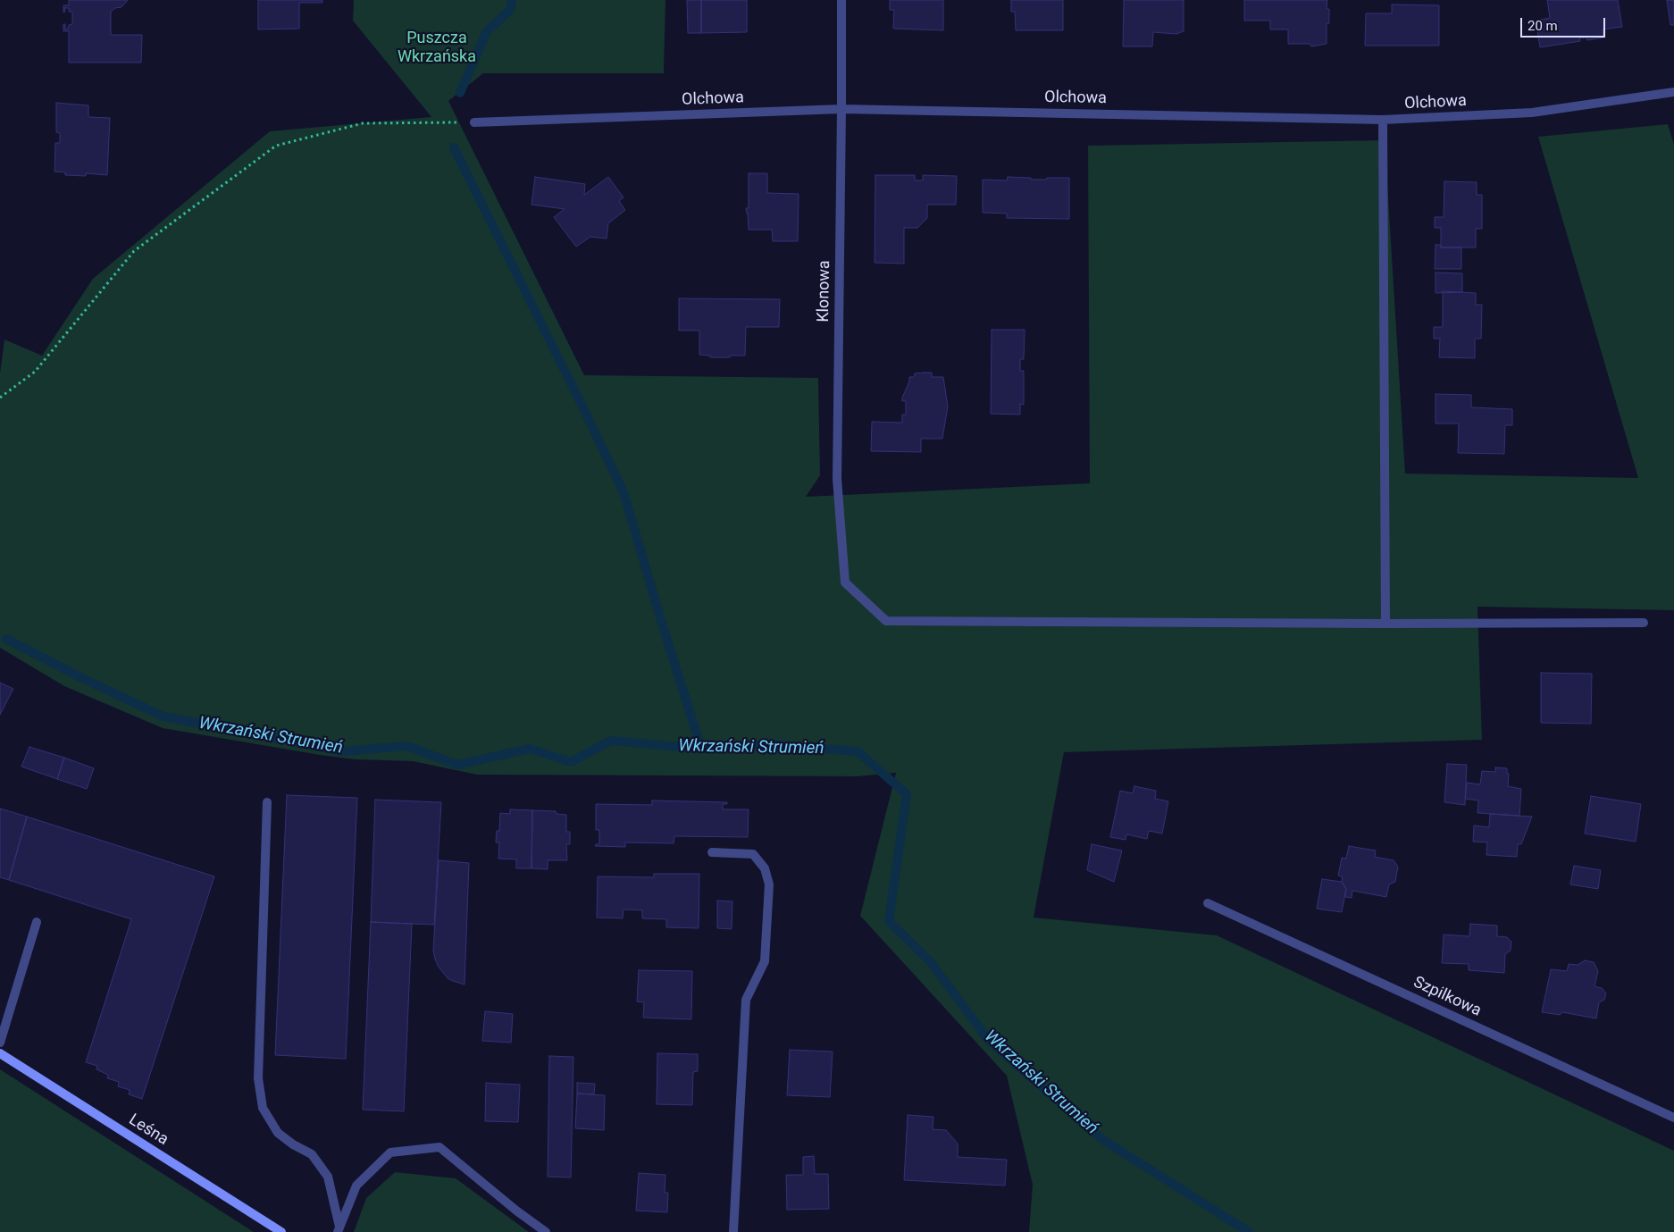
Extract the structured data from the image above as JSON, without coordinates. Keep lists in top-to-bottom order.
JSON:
{
  "streets": {
    "street": [
      "Olchowa",
      "Klonowa",
      "Szpilkowa",
      "Leśna"
    ]
  },
  "crossings": [
    ["Olchowa", "Klonowa"]
  ],
  "water": ["Wkrzański Strumień"],
  "parks": ["Puszcza Wkrzańska"],
  "scale_bar": "20 m"
}
